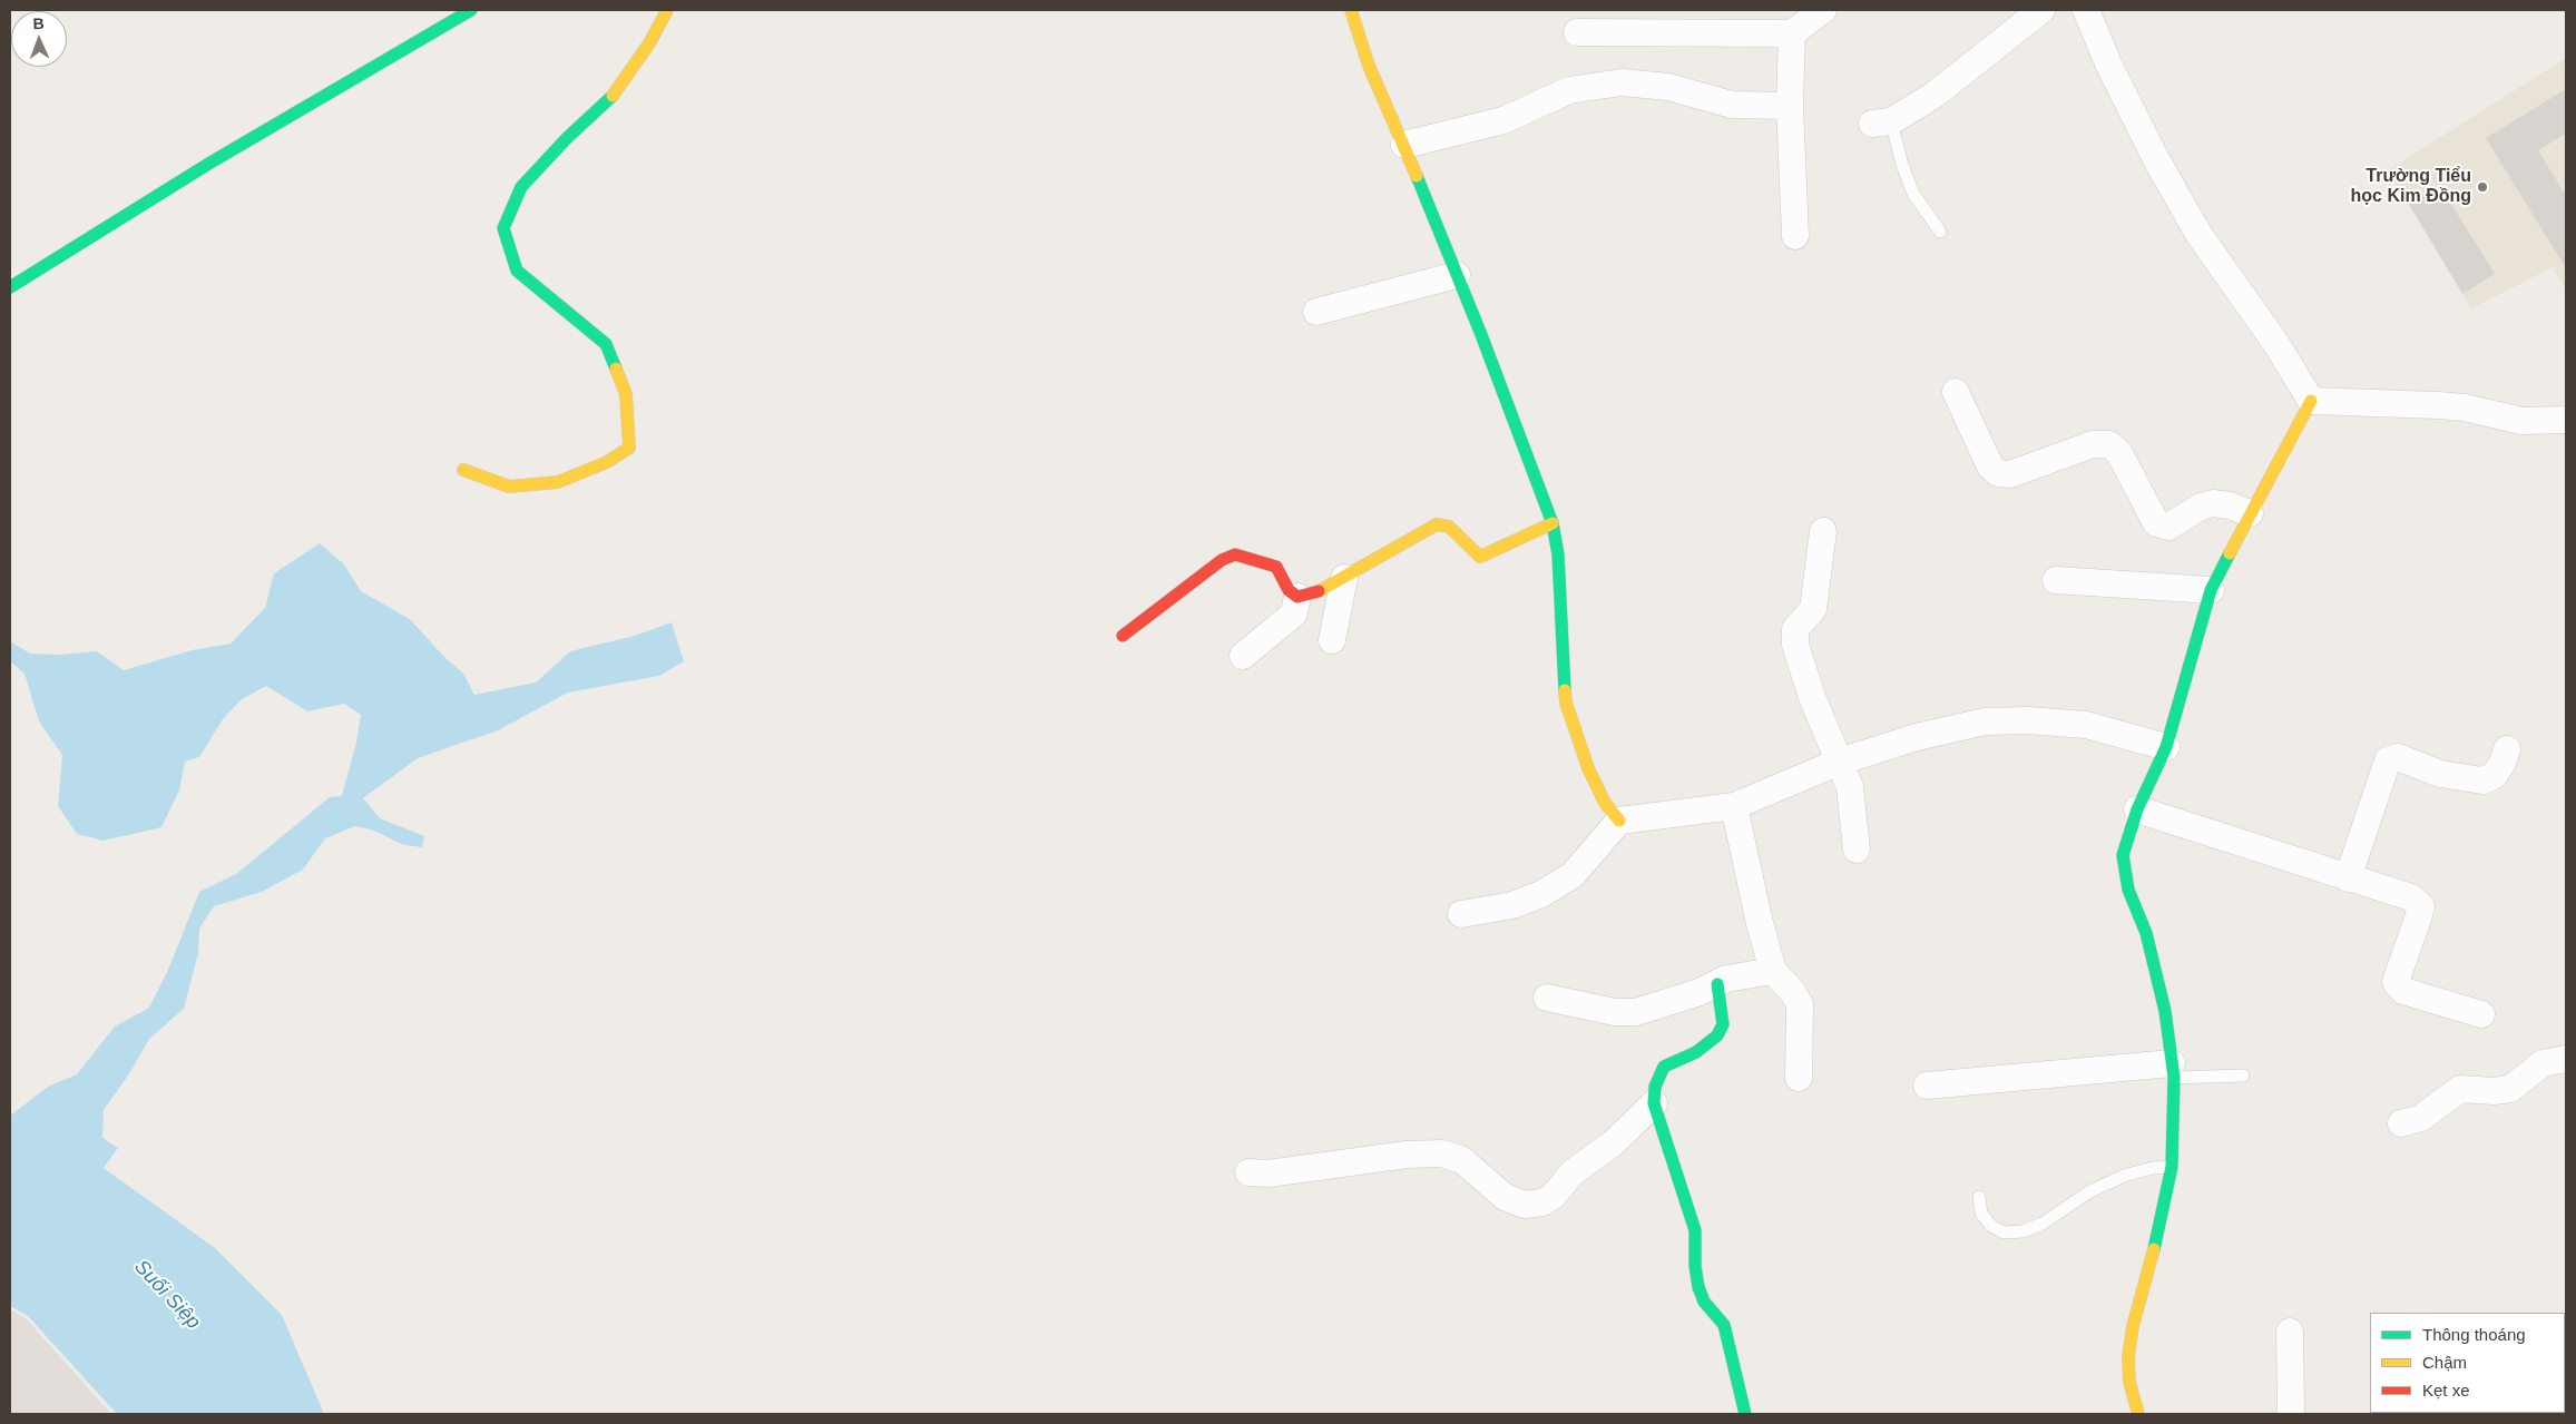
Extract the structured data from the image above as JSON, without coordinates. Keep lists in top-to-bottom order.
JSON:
{
  "water": ["Suối Siệp"],
  "places": ["Trường Tiểu học Kim Đồng"],
  "legend": ["Thông thoáng", "Chậm", "Kẹt xe"],
  "north": "top"
}
